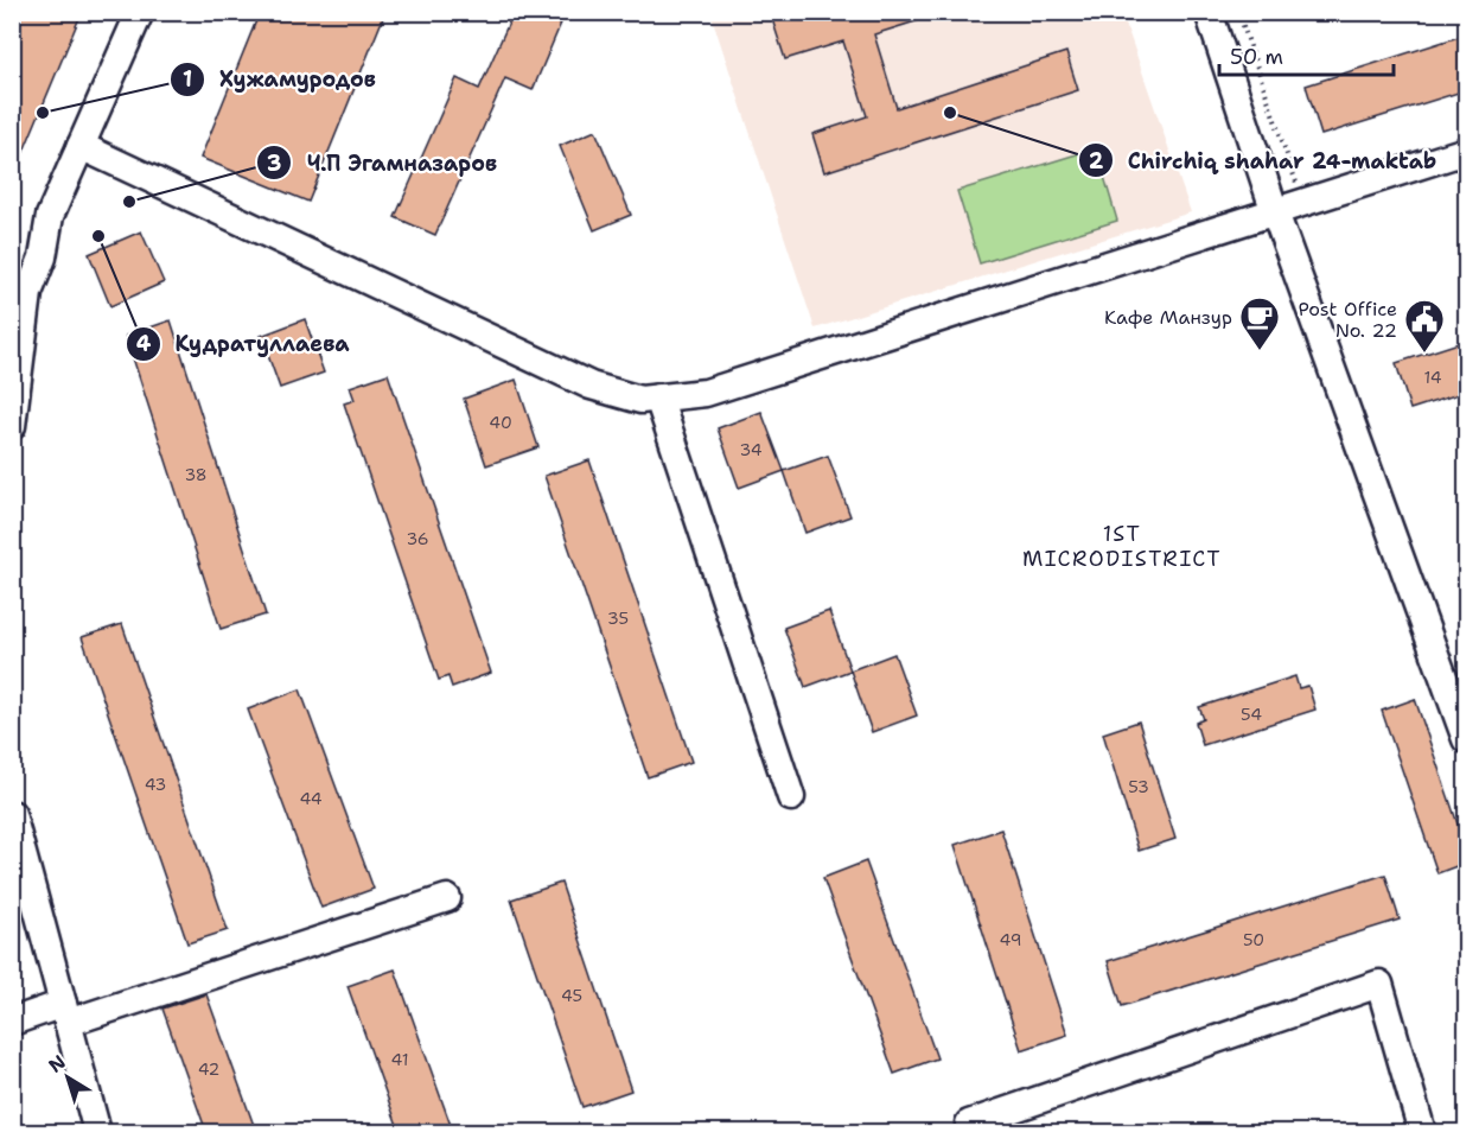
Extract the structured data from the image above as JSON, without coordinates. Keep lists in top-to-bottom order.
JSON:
{
  "districts": ["1ST MICRODISTRICT"],
  "places": {
    "other": [
      "Хужамуродов",
      "Chirchiq shahar 24-maktab",
      "Ч.П Эгамназаров",
      "Кудратуллаева"
    ],
    "cafe": ["Кафе Манзур"],
    "public building": ["Post Office No. 22"]
  },
  "house_numbers": [
    "14",
    "40",
    "34",
    "38",
    "36",
    "35",
    "54",
    "43",
    "53",
    "44",
    "49",
    "50",
    "45",
    "41",
    "42"
  ],
  "scale_bar": "50 m",
  "north": "top left"
}
